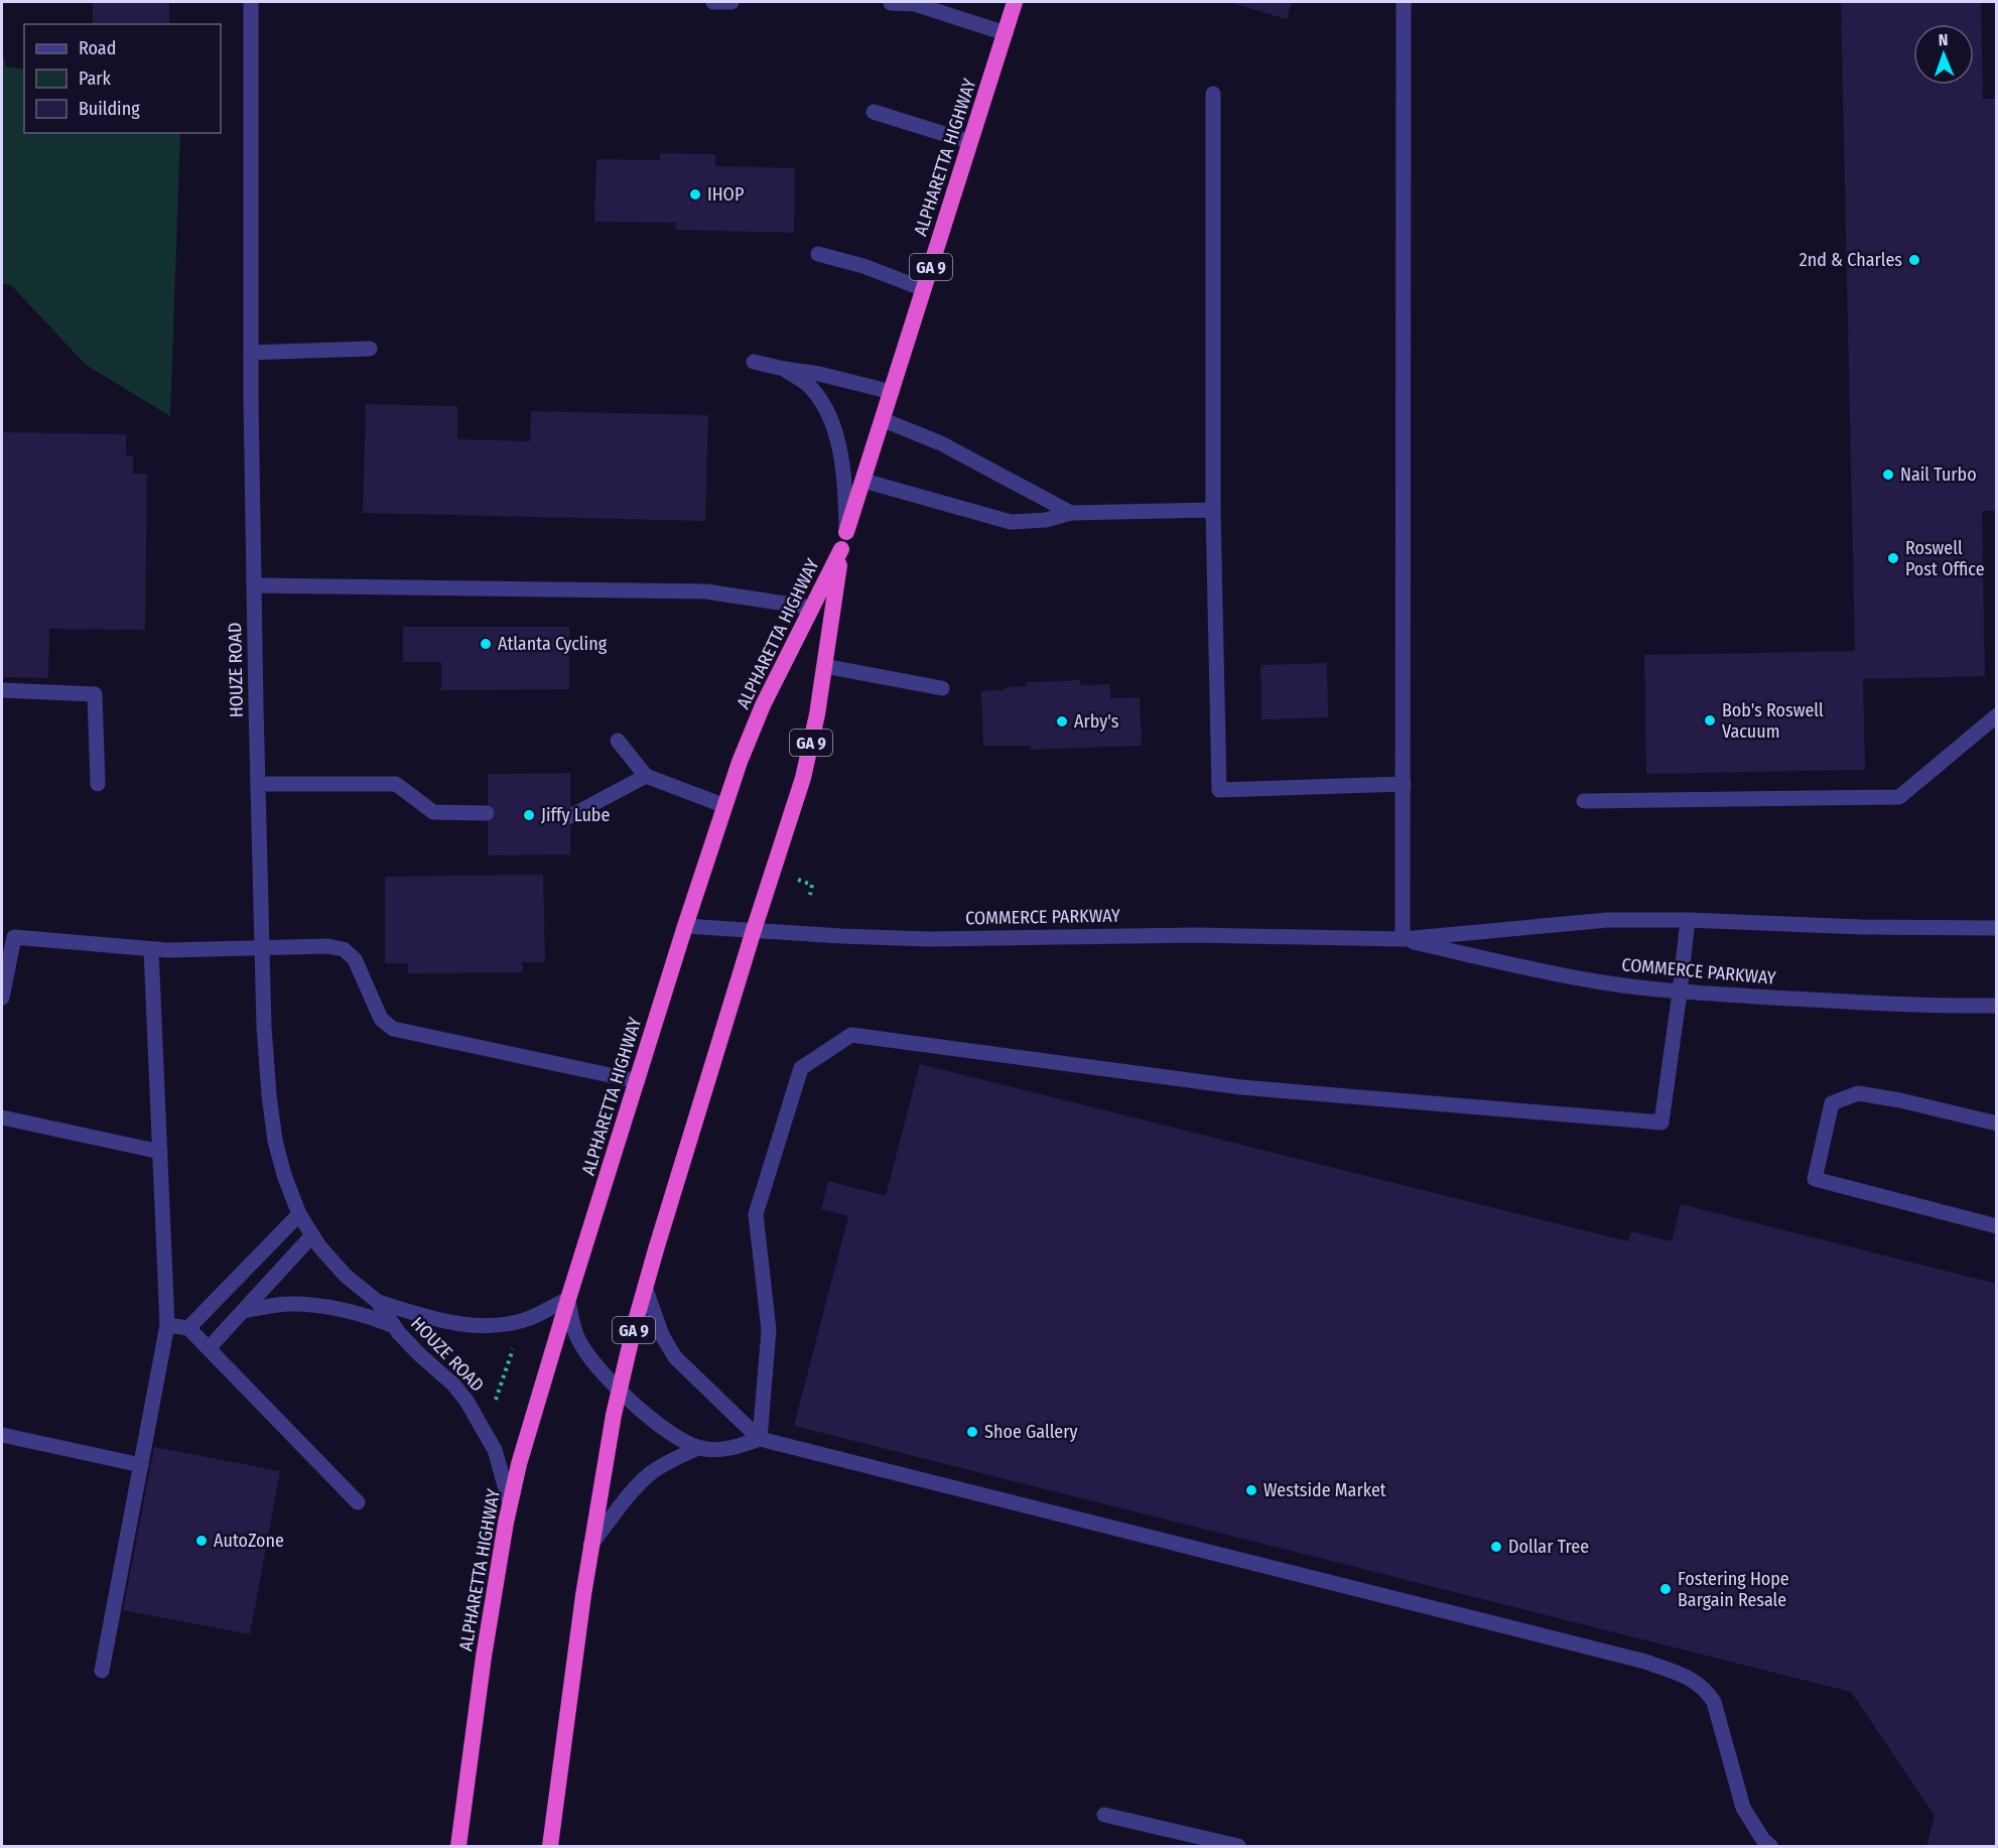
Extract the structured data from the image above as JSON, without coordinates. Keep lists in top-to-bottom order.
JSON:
{
  "streets": {
    "highway": ["ALPHARETTA HIGHWAY", "GA 9"],
    "street": ["HOUZE ROAD", "COMMERCE PARKWAY"]
  },
  "crossings": [
    ["ALPHARETTA HIGHWAY", "HOUZE ROAD"],
    ["ALPHARETTA HIGHWAY", "COMMERCE PARKWAY"]
  ],
  "places": [
    "IHOP",
    "2nd & Charles",
    "Nail Turbo",
    "Roswell Post Office",
    "Atlanta Cycling",
    "Bob's Roswell Vacuum",
    "Arby's",
    "Jiffy Lube",
    "Shoe Gallery",
    "Westside Market",
    "AutoZone",
    "Dollar Tree",
    "Fostering Hope Bargain Resale"
  ],
  "legend": ["Road", "Park", "Building"],
  "north": "top"
}
